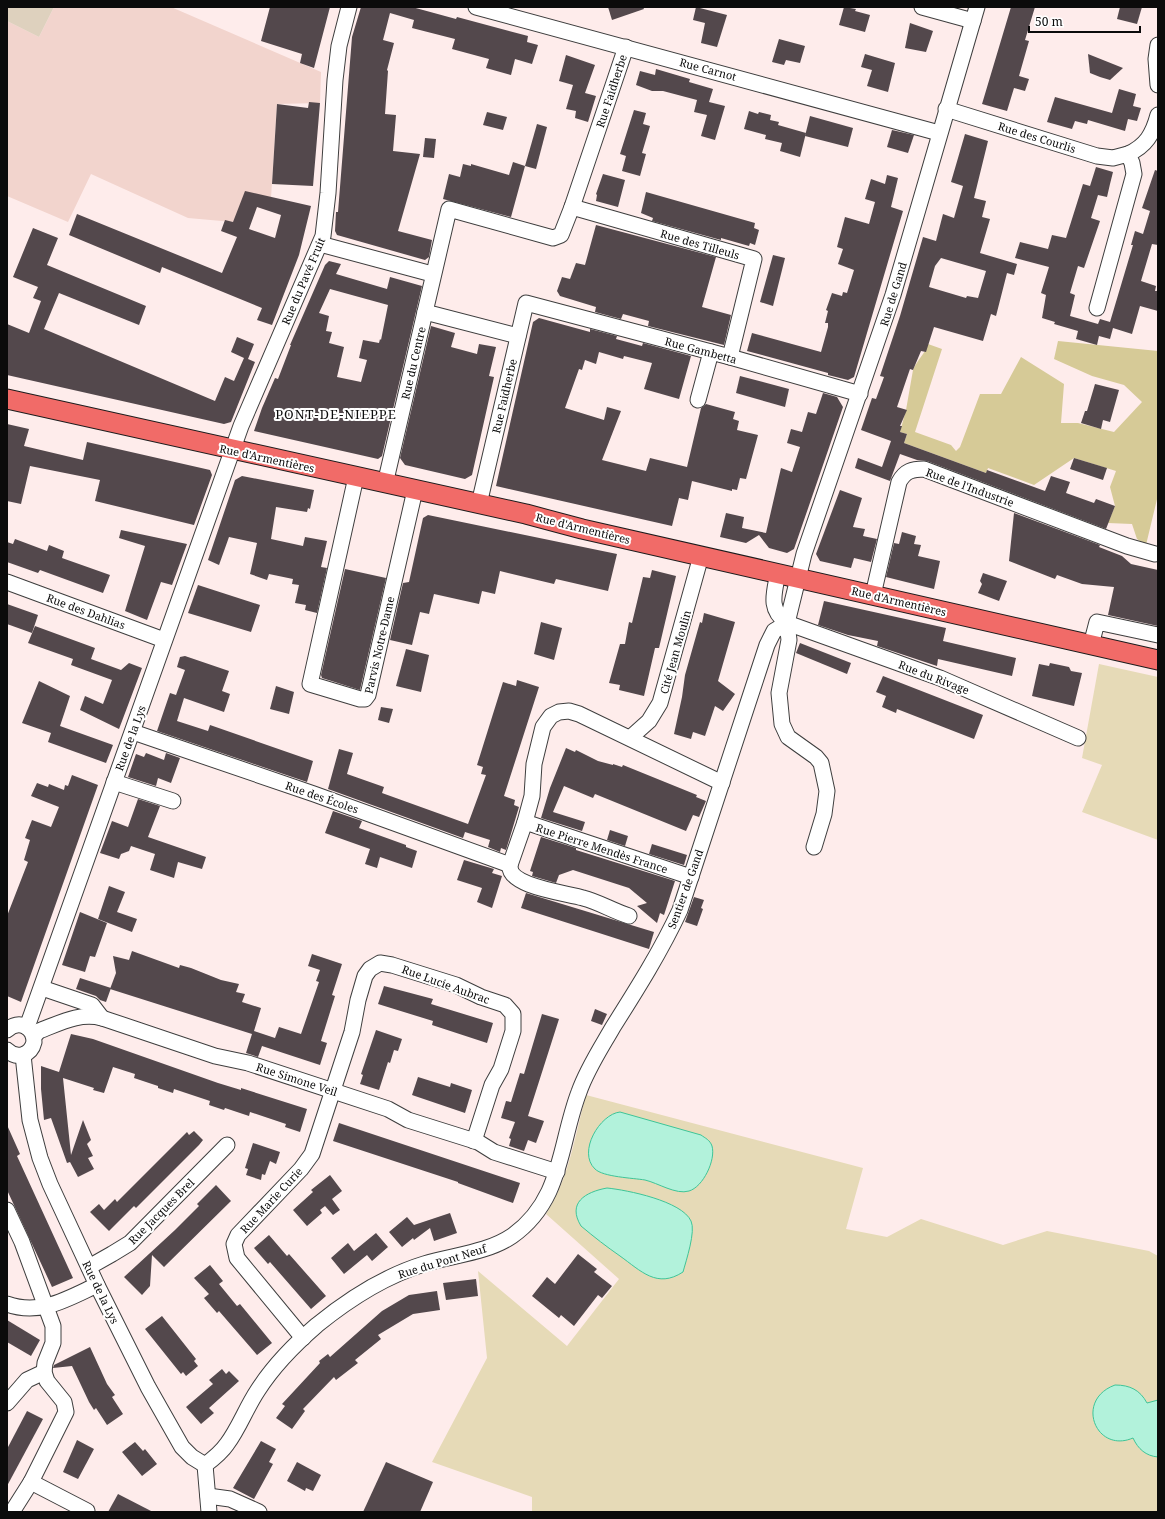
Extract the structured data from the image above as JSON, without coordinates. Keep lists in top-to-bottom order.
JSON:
{
  "streets": {
    "main road": ["Rue d'Armentières"],
    "street": [
      "Rue Carnot",
      "Rue Faidherbe",
      "Rue des Courlis",
      "Rue des Tilleuls",
      "Rue du Pavé Fruit",
      "Rue de Gand",
      "Rue Gambetta",
      "Rue du Centre",
      "Rue de l'Industrie",
      "Rue des Dahlias",
      "Parvis Notre-Dame",
      "Cité Jean Moulin",
      "Rue du Rivage",
      "Rue de la Lys",
      "Rue des Écoles",
      "Rue Pierre Mendès France",
      "Sentier de Gand",
      "Rue Lucie Aubrac",
      "Rue Simone Veil",
      "Rue Marie Curie",
      "Rue Jacques Brel",
      "Rue du Pont Neuf"
    ]
  },
  "crossings": [
    ["Rue Carnot", "Rue Faidherbe"],
    ["Rue Carnot", "Rue de Gand"],
    ["Rue Faidherbe", "Rue des Tilleuls"],
    ["Rue Faidherbe", "Rue Gambetta"],
    ["Rue Faidherbe", "Rue du Centre"],
    ["Rue Faidherbe", "Rue d'Armentières"],
    ["Rue des Courlis", "Rue de Gand"],
    ["Rue des Tilleuls", "Rue Gambetta"],
    ["Rue du Pavé Fruit", "Rue d'Armentières"],
    ["Rue du Pavé Fruit", "Rue de la Lys"],
    ["Rue de Gand", "Rue Gambetta"],
    ["Rue de Gand", "Rue d'Armentières"],
    ["Rue du Centre", "Rue d'Armentières"],
    ["Rue d'Armentières", "Rue de l'Industrie"],
    ["Rue d'Armentières", "Parvis Notre-Dame"],
    ["Rue d'Armentières", "Cité Jean Moulin"],
    ["Rue d'Armentières", "Rue de la Lys"],
    ["Rue des Dahlias", "Rue de la Lys"],
    ["Rue du Rivage", "Sentier de Gand"],
    ["Rue de la Lys", "Rue des Écoles"],
    ["Rue de la Lys", "Rue Simone Veil"],
    ["Rue de la Lys", "Rue Jacques Brel"],
    ["Rue de la Lys", "Rue du Pont Neuf"],
    ["Rue des Écoles", "Rue Pierre Mendès France"],
    ["Rue Pierre Mendès France", "Sentier de Gand"],
    ["Sentier de Gand", "Rue Simone Veil"],
    ["Sentier de Gand", "Rue du Pont Neuf"],
    ["Rue Lucie Aubrac", "Rue Simone Veil"],
    ["Rue Lucie Aubrac", "Rue Marie Curie"],
    ["Rue Simone Veil", "Rue Marie Curie"],
    ["Rue Simone Veil", "Rue du Pont Neuf"],
    ["Rue Marie Curie", "Rue du Pont Neuf"]
  ],
  "districts": ["PONT-DE-NIEPPE"],
  "scale_bar": "50 m"
}
